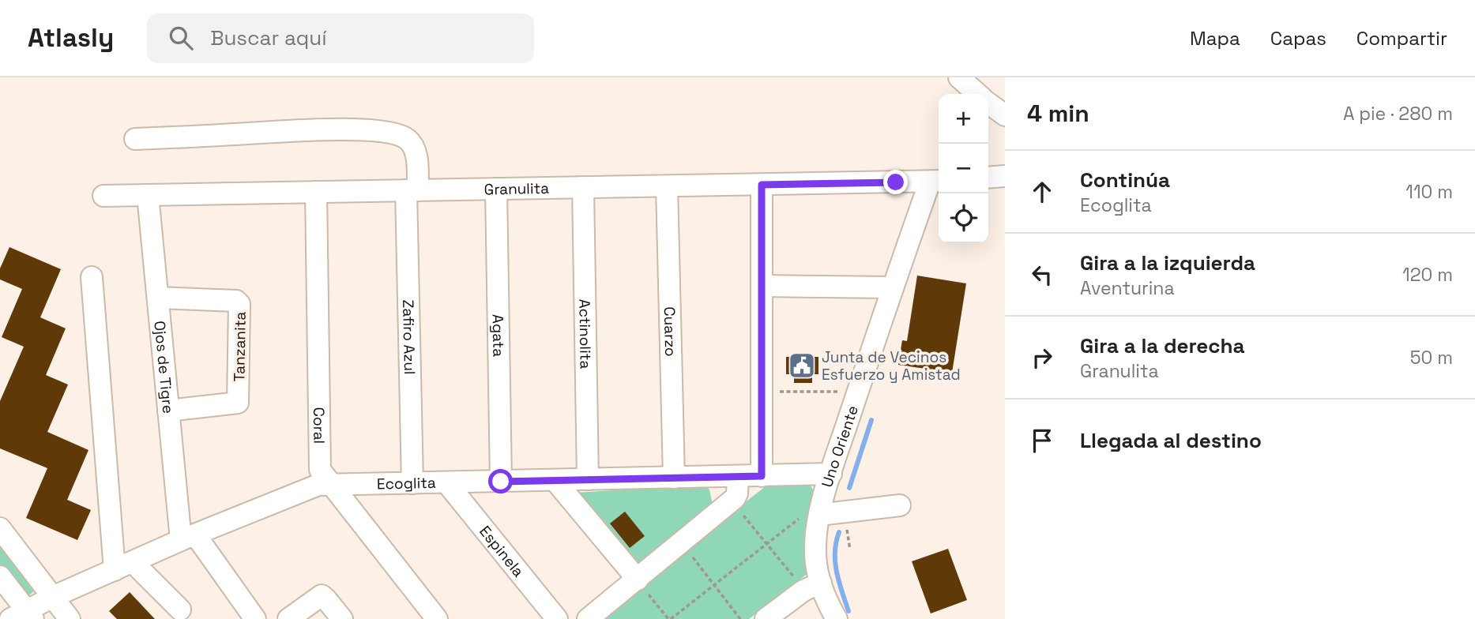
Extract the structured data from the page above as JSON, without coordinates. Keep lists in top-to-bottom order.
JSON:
{
  "streets": {
    "street": [
      "Granulita",
      "Cuarzo",
      "Actinolita",
      "Agata",
      "Zafiro Azul",
      "Tanzanita",
      "Ojos de Tigre",
      "Coral",
      "Uno Oriente",
      "Ecoglita",
      "Espinela"
    ]
  },
  "crossings": [
    ["Granulita", "Cuarzo"],
    ["Granulita", "Actinolita"],
    ["Granulita", "Agata"],
    ["Granulita", "Zafiro Azul"],
    ["Granulita", "Ojos de Tigre"],
    ["Granulita", "Coral"],
    ["Granulita", "Uno Oriente"],
    ["Cuarzo", "Ecoglita"],
    ["Actinolita", "Ecoglita"],
    ["Agata", "Ecoglita"],
    ["Zafiro Azul", "Ecoglita"],
    ["Tanzanita", "Ojos de Tigre"],
    ["Ojos de Tigre", "Ecoglita"],
    ["Coral", "Ecoglita"],
    ["Uno Oriente", "Ecoglita"],
    ["Ecoglita", "Espinela"]
  ],
  "places": {
    "public building": ["Junta de Vecinos Esfuerzo y Amistad"]
  },
  "page": {
    "header": "Atlasly",
    "search": "Buscar aquí",
    "nav": ["Mapa", "Capas", "Compartir"],
    "heading": ["4 min", "A pie · 280 m"],
    "map_buttons": ["+", "−"],
    "list": [
      ["Continúa", "Ecoglita", "110 m"],
      ["Gira a la izquierda", "Aventurina", "120 m"],
      ["Gira a la derecha", "Granulita", "50 m"],
      "Llegada al destino"
    ]
  }
}
